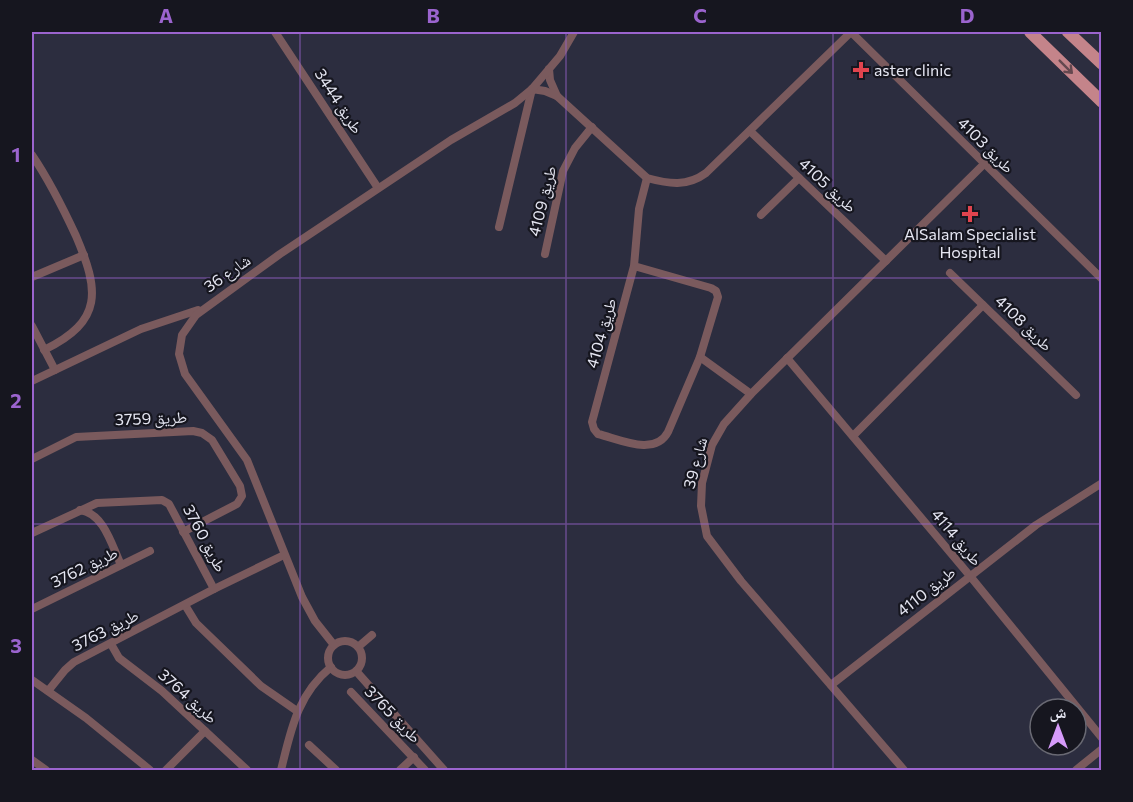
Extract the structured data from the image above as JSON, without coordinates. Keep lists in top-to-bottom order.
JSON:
{
  "streets": {
    "street": [
      "طريق 3444",
      "طريق 4103",
      "طريق 4105",
      "طريق 4109",
      "شارع 36",
      "طريق 4108",
      "طريق 4104",
      "طريق 3759",
      "شارع 39",
      "طريق 4114",
      "طريق 3760",
      "طريق 3762",
      "طريق 4110",
      "طريق 3763",
      "طريق 3764",
      "طريق 3765"
    ]
  },
  "crossings": [
    ["طريق 3444", "شارع 36"],
    ["طريق 4103", "شارع 39"],
    ["طريق 4105", "شارع 39"],
    ["شارع 36", "طريق 3763"],
    ["طريق 3759", "طريق 3760"],
    ["شارع 39", "طريق 4114"],
    ["شارع 39", "طريق 4110"],
    ["طريق 4114", "طريق 4110"],
    ["طريق 3760", "طريق 3763"],
    ["طريق 3763", "طريق 3764"]
  ],
  "places": {
    "health": ["aster clinic", "AlSalam Specialist Hospital"]
  },
  "north": "top",
  "grid": {
    "columns": [
      "A",
      "B",
      "C",
      "D"
    ],
    "rows": ["1", "2", "3"]
  }
}
